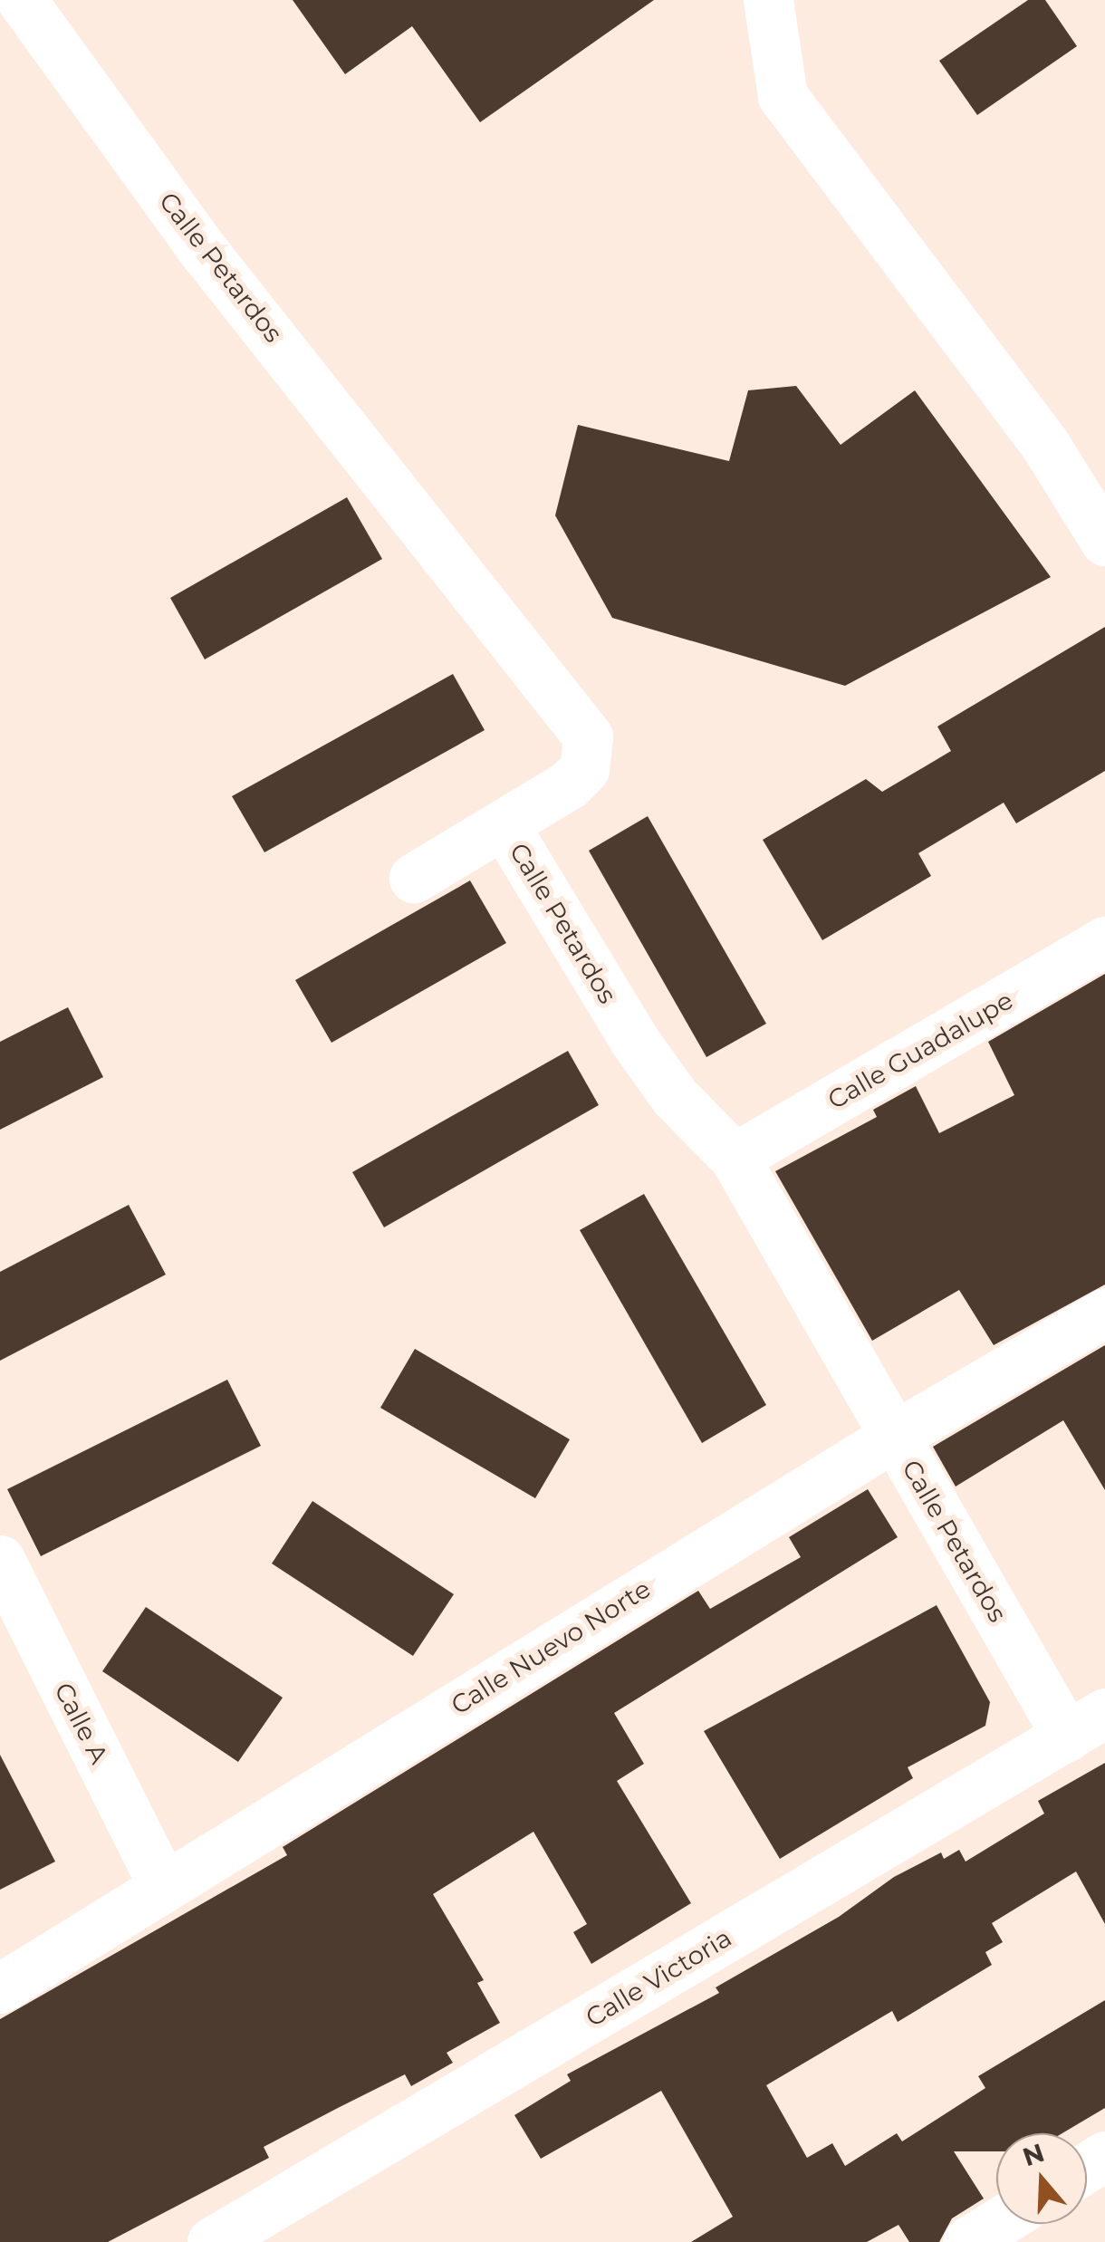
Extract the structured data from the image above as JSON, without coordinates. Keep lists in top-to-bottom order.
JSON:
{
  "streets": {
    "street": [
      "Calle Petardos",
      "Calle Guadalupe",
      "Calle Nuevo Norte",
      "Calle A",
      "Calle Victoria"
    ]
  },
  "crossings": [
    ["Calle Petardos", "Calle Guadalupe"],
    ["Calle Petardos", "Calle Nuevo Norte"],
    ["Calle Petardos", "Calle Victoria"],
    ["Calle Nuevo Norte", "Calle A"]
  ],
  "north": "top"
}
